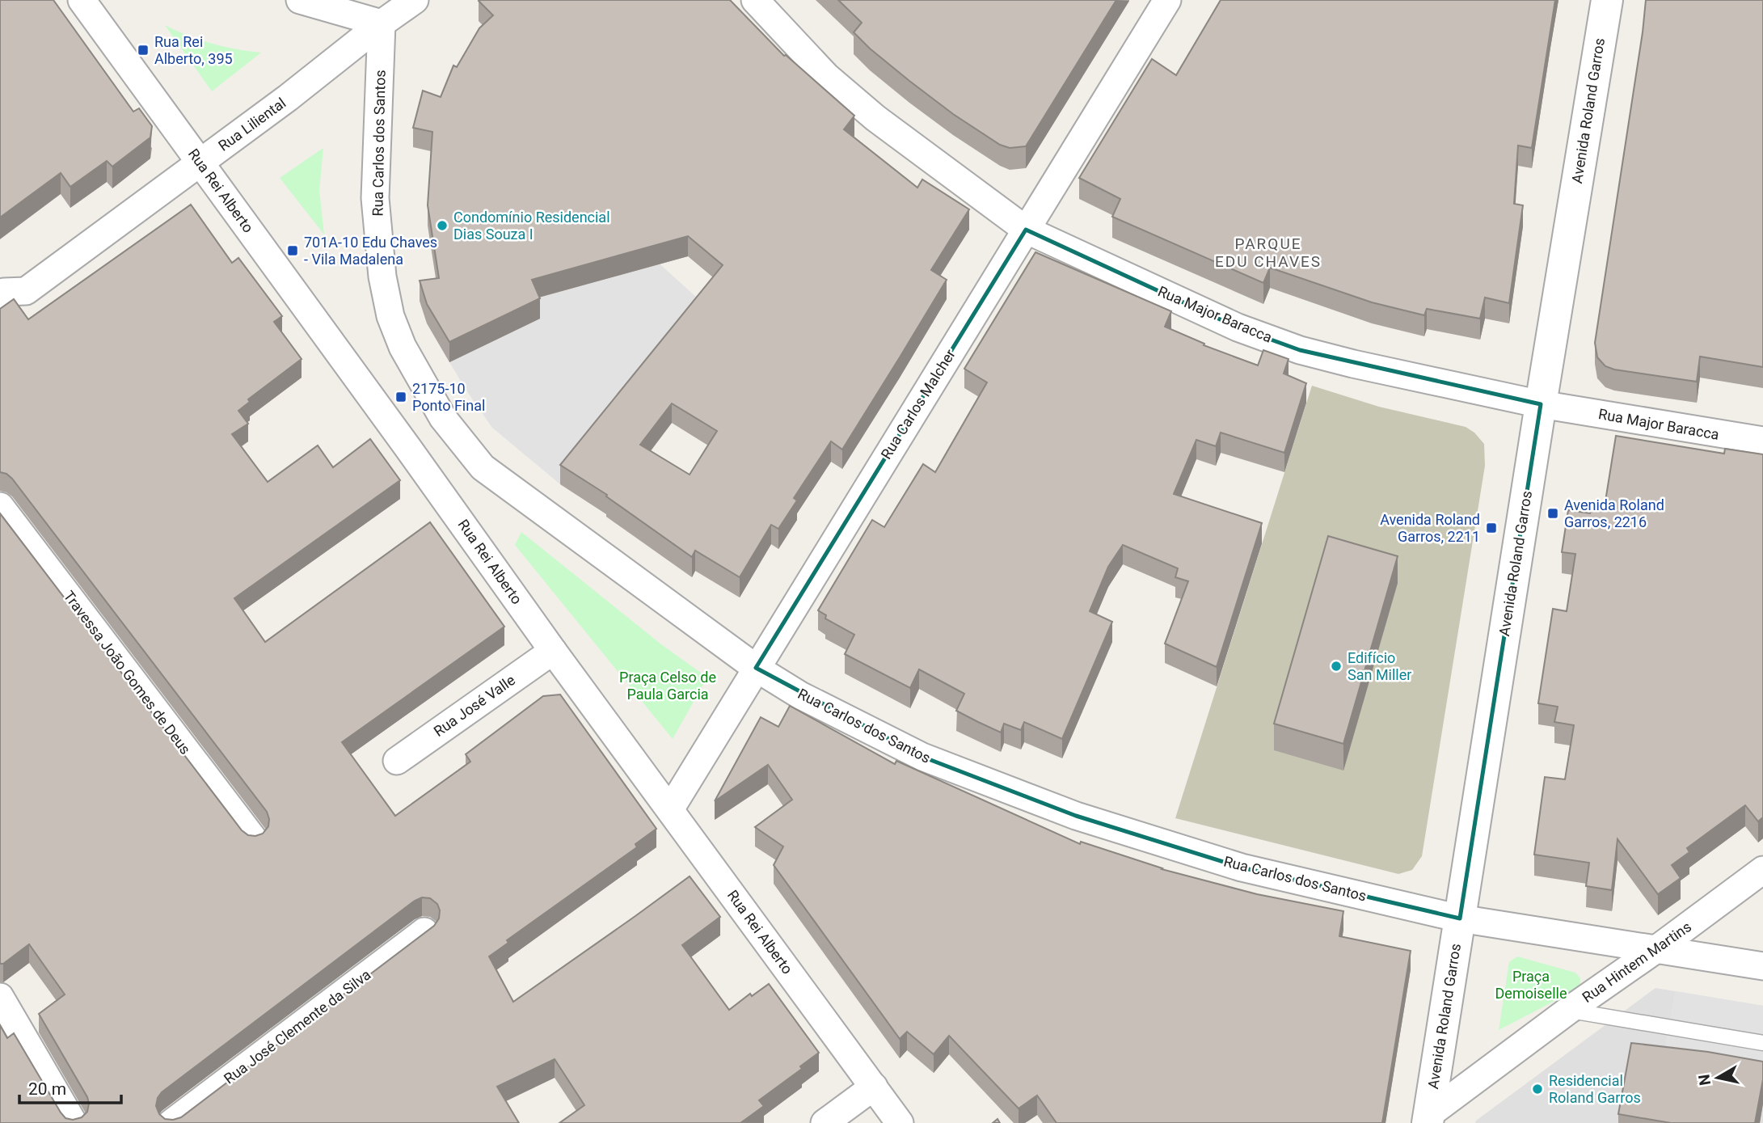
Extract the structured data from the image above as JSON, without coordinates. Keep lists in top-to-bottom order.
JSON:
{
  "streets": {
    "street": [
      "Avenida Roland Garros",
      "Rua Liliental",
      "Rua Carlos dos Santos",
      "Rua Rei Alberto",
      "Rua Major Baracca",
      "Rua Carlos Malcher",
      "Travessa João Gomes de Deus",
      "Rua José Valle",
      "Rua Hintem Martins",
      "Rua José Clemente da Silva"
    ]
  },
  "crossings": [
    ["Avenida Roland Garros", "Rua Carlos dos Santos"],
    ["Avenida Roland Garros", "Rua Major Baracca"],
    ["Avenida Roland Garros", "Rua Hintem Martins"],
    ["Rua Liliental", "Rua Carlos dos Santos"],
    ["Rua Liliental", "Rua Rei Alberto"],
    ["Rua Carlos dos Santos", "Rua Carlos Malcher"],
    ["Rua Carlos dos Santos", "Rua Hintem Martins"],
    ["Rua Rei Alberto", "Rua Carlos Malcher"],
    ["Rua Rei Alberto", "Rua José Valle"],
    ["Rua Major Baracca", "Rua Carlos Malcher"]
  ],
  "districts": ["PARQUE EDU CHAVES"],
  "parks": ["Praça Celso de Paula Garcia", "Praça Demoiselle"],
  "places": {
    "transit": [
      "Rua Rei Alberto, 395",
      "701A-10 Edu Chaves - Vila Madalena",
      "2175-10 Ponto Final",
      "Avenida Roland Garros, 2216",
      "Avenida Roland Garros, 2211"
    ],
    "other": ["Condomínio Residencial Dias Souza I", "Edifício San Miller", "Residencial Roland Garros"]
  },
  "scale_bar": "20 m",
  "north": "left"
}
